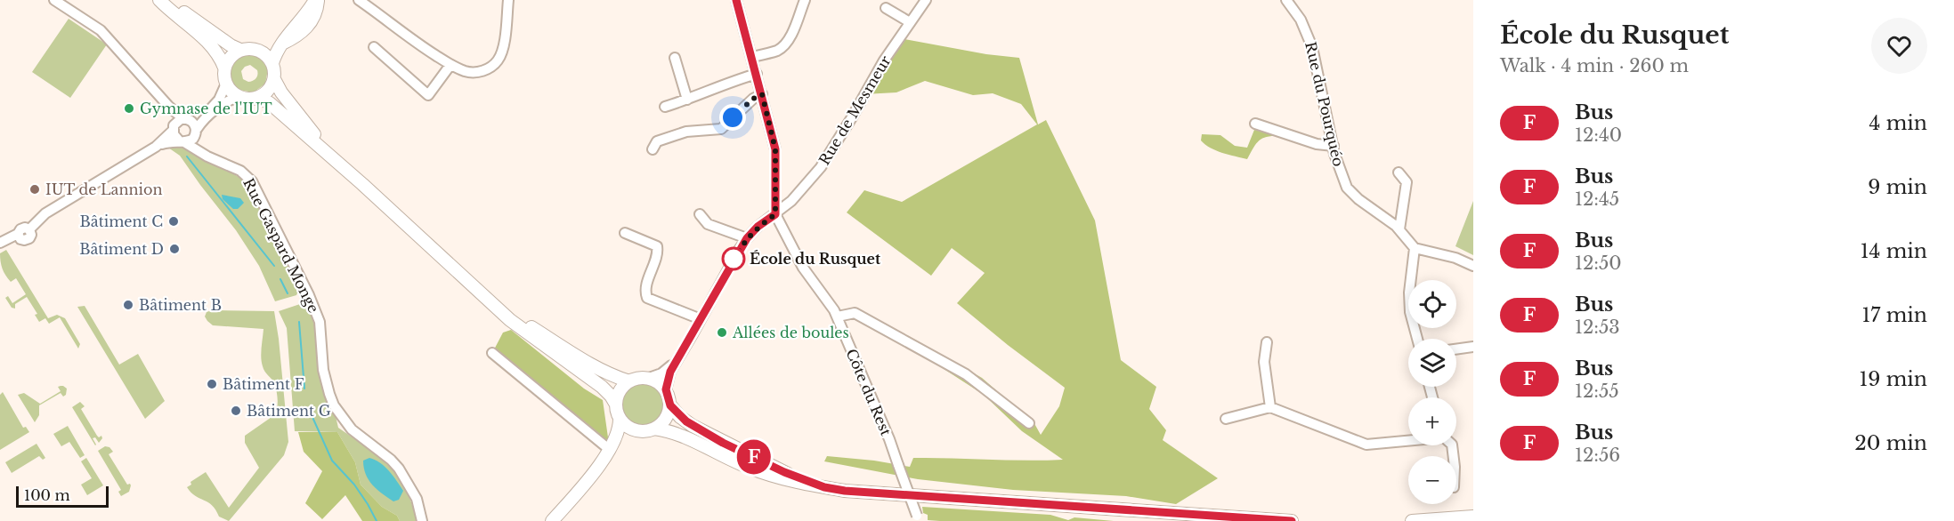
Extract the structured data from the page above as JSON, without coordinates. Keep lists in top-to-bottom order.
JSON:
{
  "streets": {
    "street": [
      "Rue du Pourquéo",
      "Rue de Mesmeur",
      "Rue Gaspard Monge",
      "Côte du Rest"
    ]
  },
  "crossings": [
    ["Rue de Mesmeur", "Côte du Rest"]
  ],
  "places": [
    "Gymnase de l'IUT",
    "IUT de Lannion",
    "Bâtiment C",
    "Bâtiment D",
    "École du Rusquet",
    "Bâtiment B",
    "Allées de boules",
    "Bâtiment F",
    "Bâtiment G"
  ],
  "lines": ["bus line F"],
  "scale_bar": "100 m",
  "page": {
    "on_map": "F",
    "heading": ["École du Rusquet", "Walk · 4 min · 260 m"],
    "list": [
      {
        "mark": "F",
        "name": "Bus",
        "note": "12:40",
        "value": "4 min"
      },
      {
        "mark": "F",
        "name": "Bus",
        "note": "12:45",
        "value": "9 min"
      },
      {
        "mark": "F",
        "name": "Bus",
        "note": "12:50",
        "value": "14 min"
      },
      {
        "mark": "F",
        "name": "Bus",
        "note": "12:53",
        "value": "17 min"
      },
      {
        "mark": "F",
        "name": "Bus",
        "note": "12:55",
        "value": "19 min"
      },
      {
        "mark": "F",
        "name": "Bus",
        "note": "12:56",
        "value": "20 min"
      }
    ],
    "map_buttons": ["+", "−"],
    "scale": "100 m"
  }
}
